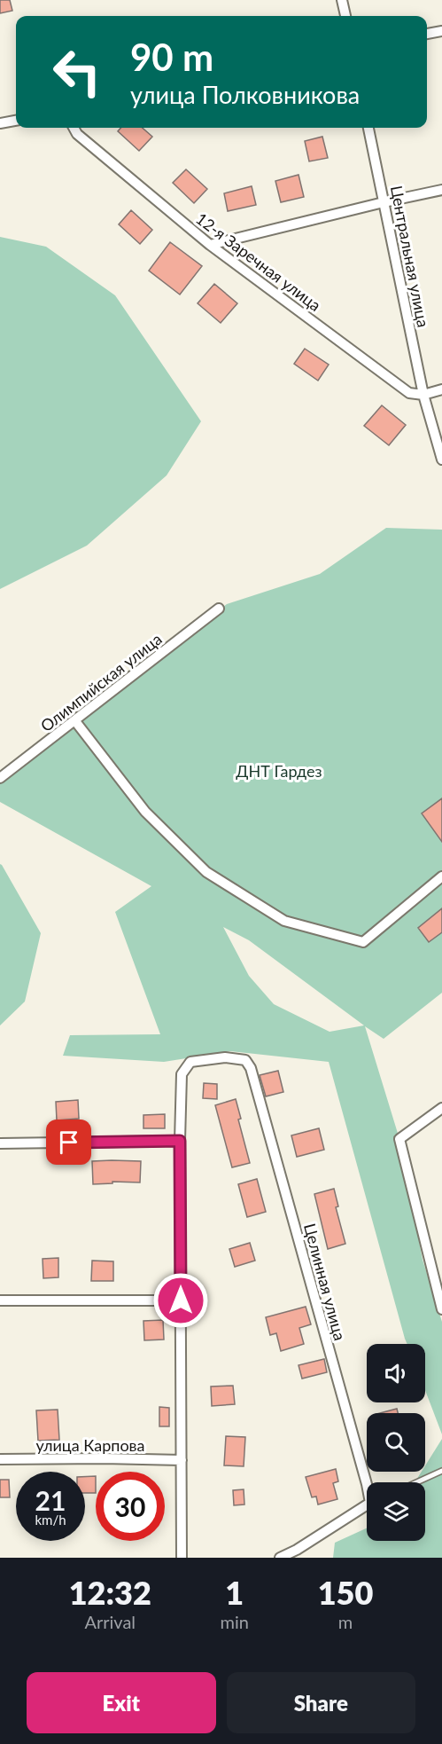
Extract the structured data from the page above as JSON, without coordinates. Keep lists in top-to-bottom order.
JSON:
{
  "streets": {
    "street": [
      "Центральная улица",
      "12-я Заречная улица",
      "Олимпийская улица",
      "Целинная улица",
      "улица Карпова"
    ]
  },
  "crossings": [
    ["Центральная улица", "12-я Заречная улица"]
  ],
  "parks": ["ДНТ Гардез"],
  "page": {
    "turn": ["90 m", "улица Полковникова"],
    "speed": "21 km/h",
    "limit": "30",
    "eta": [
      "12:32",
      "Arrival",
      "1",
      "min",
      "150",
      "m"
    ],
    "buttons": ["Exit", "Share"]
  }
}
